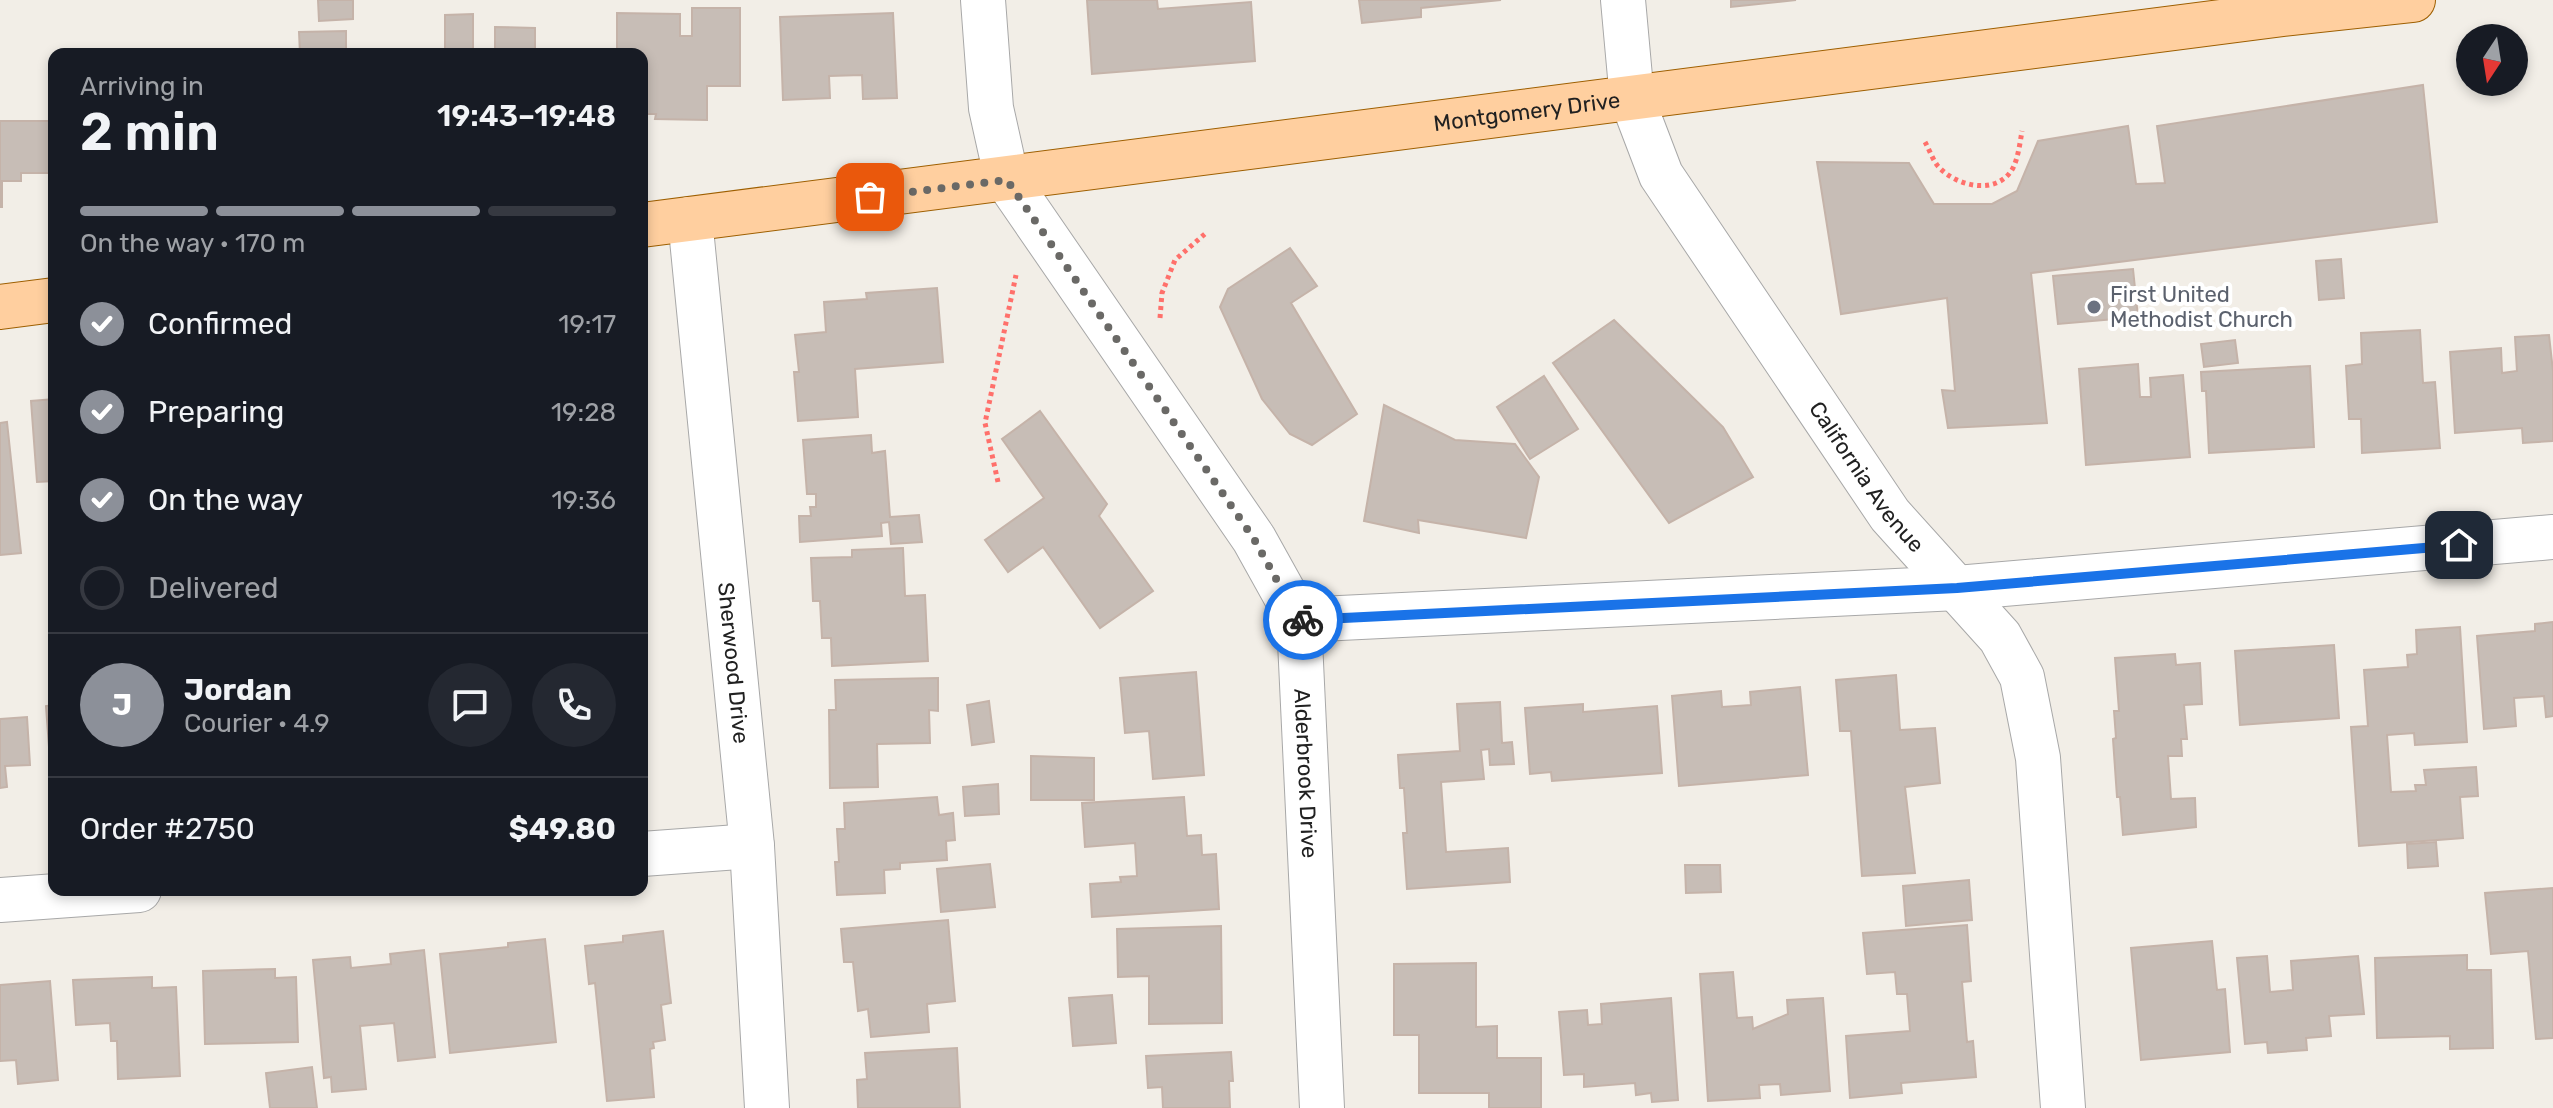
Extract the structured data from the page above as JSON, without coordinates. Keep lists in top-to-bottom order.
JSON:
{
  "streets": {
    "main road": ["Montgomery Drive"],
    "street": ["California Avenue", "Sherwood Drive", "Alderbrook Drive"]
  },
  "crossings": [
    ["Montgomery Drive", "California Avenue"],
    ["Montgomery Drive", "Sherwood Drive"],
    ["Montgomery Drive", "Alderbrook Drive"]
  ],
  "places": ["First United Methodist Church"],
  "north": "bottom",
  "page": {
    "heading": ["2 min", "Arriving in", "19:43–19:48"],
    "panel": [
      "Jordan",
      "Courier · 4.9",
      "Order #2750",
      "$49.80"
    ],
    "bar": "On the way · 170 m",
    "list": [
      ["Confirmed", "19:17"],
      ["Preparing", "19:28"],
      ["On the way", "19:36"],
      "Delivered"
    ],
    "round": "J"
  }
}
